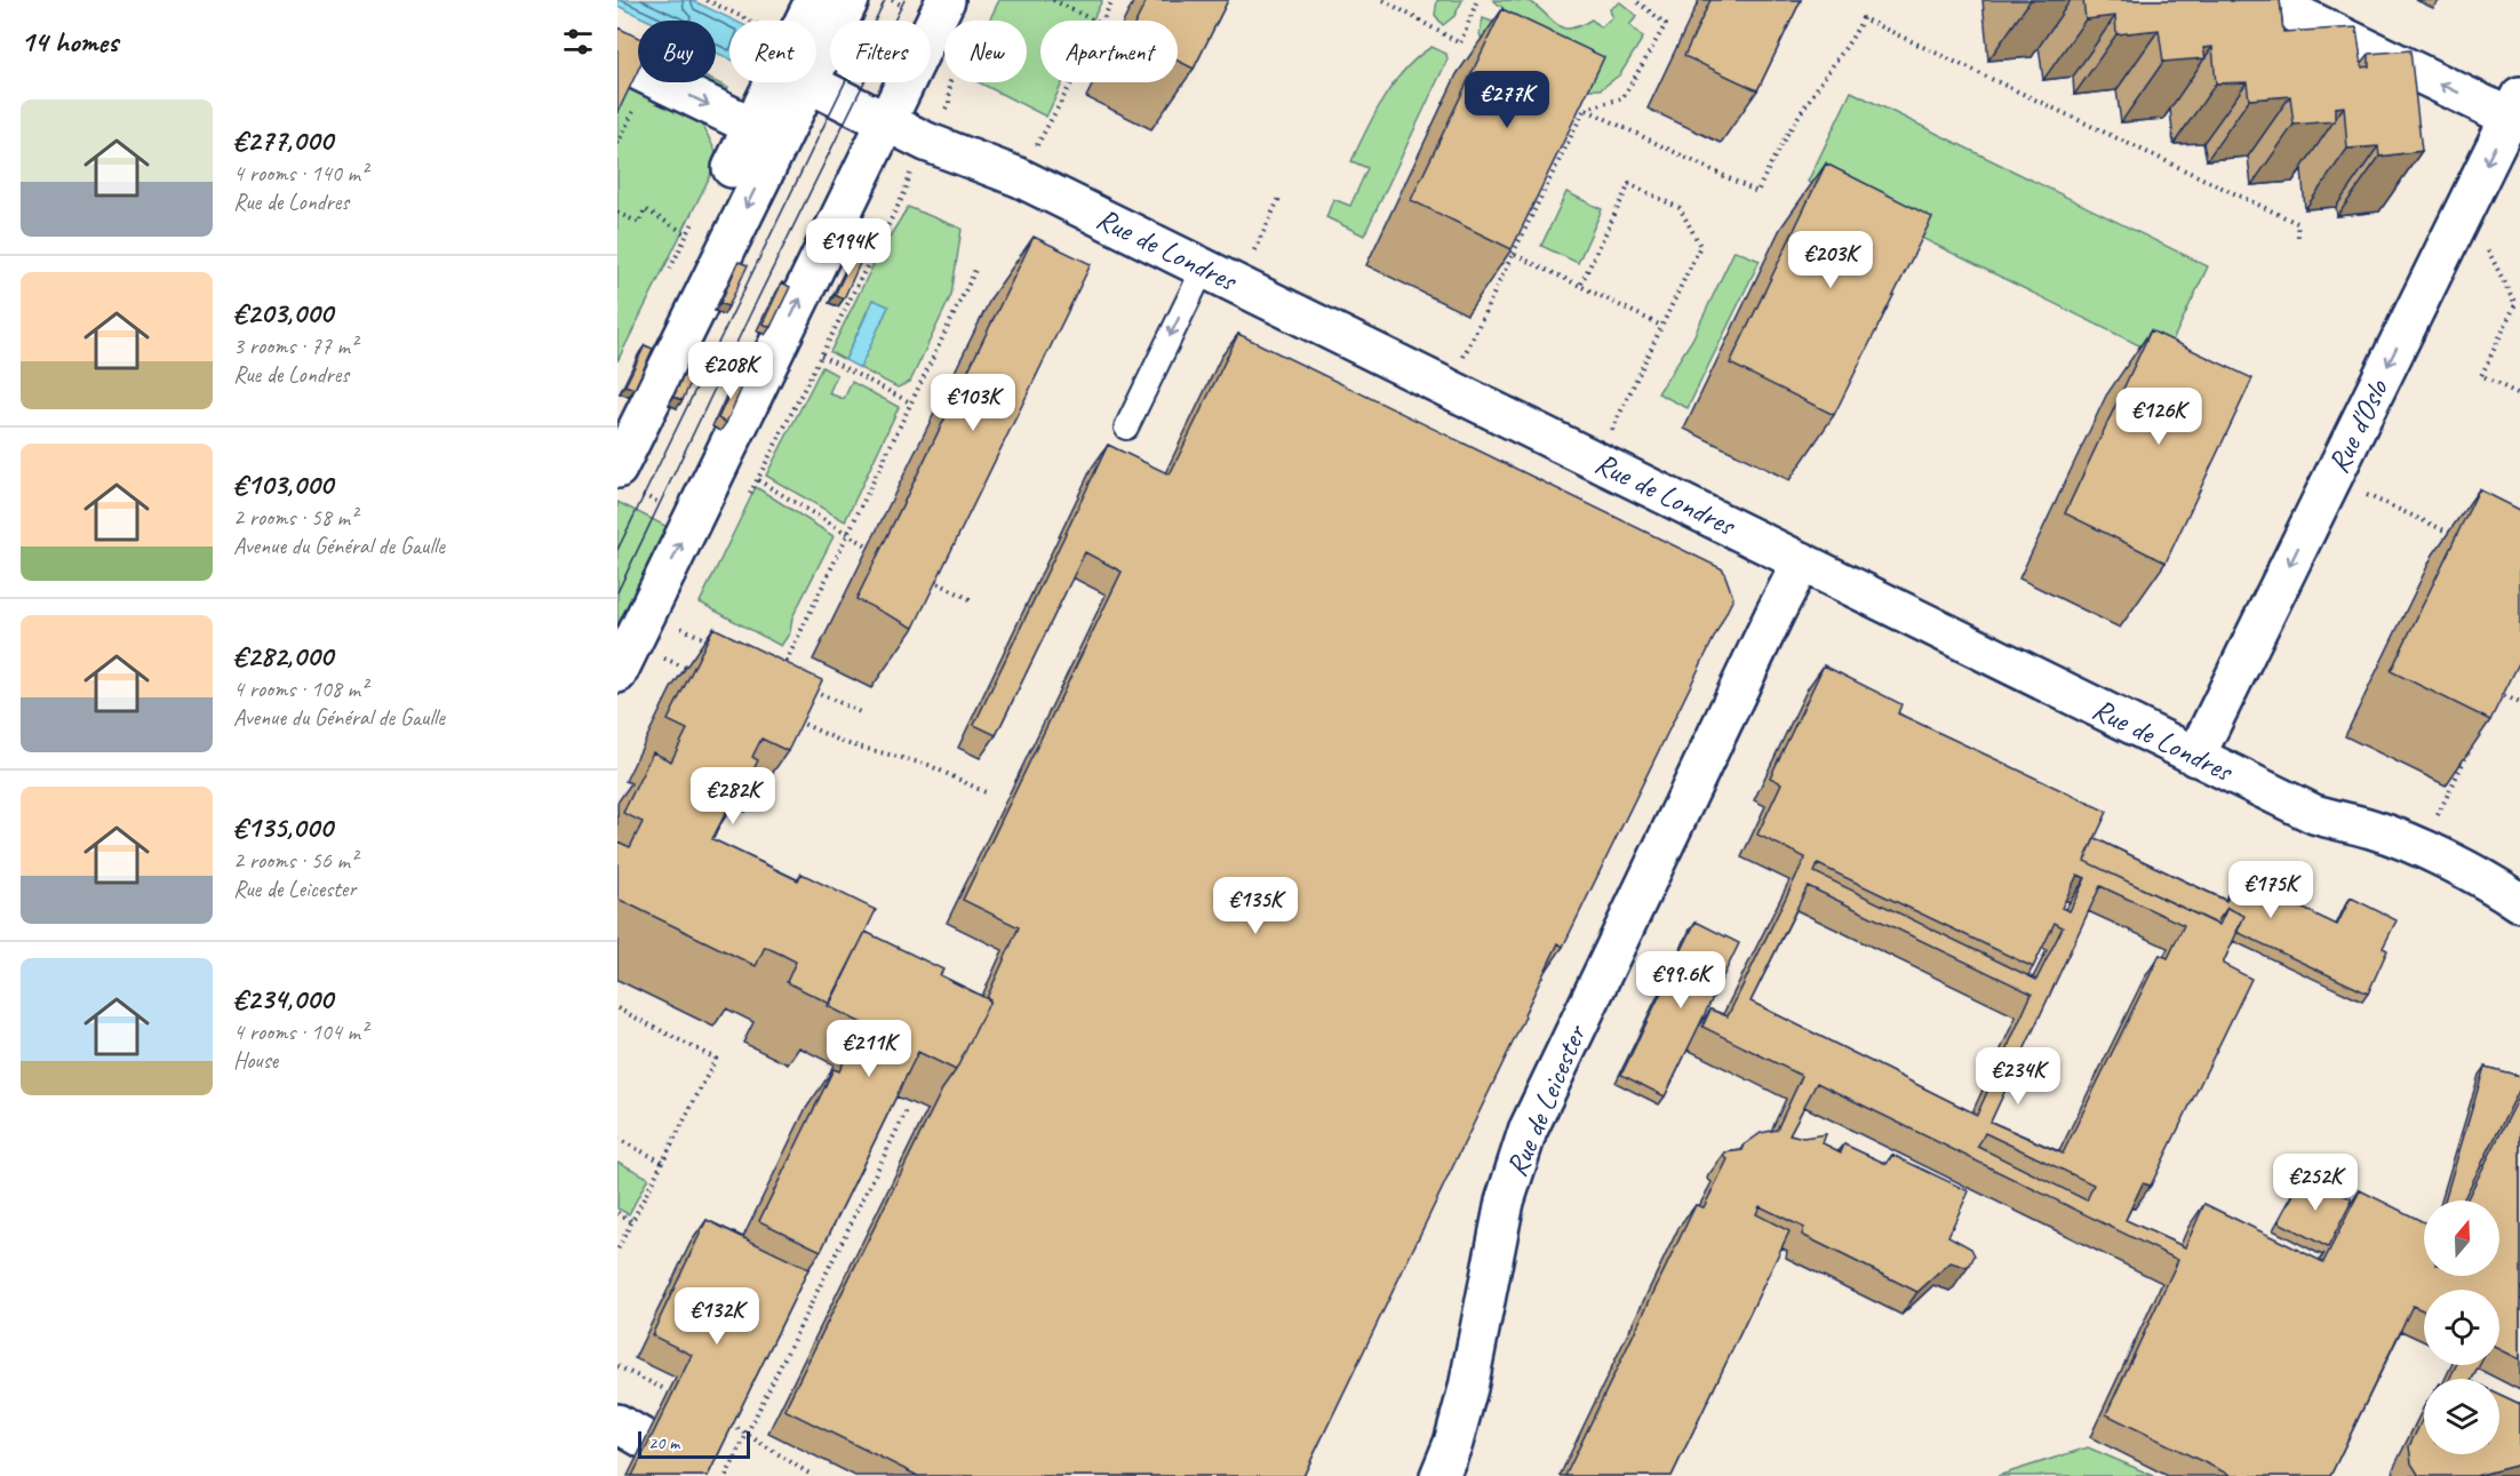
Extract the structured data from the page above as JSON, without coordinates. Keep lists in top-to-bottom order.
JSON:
{
  "streets": {
    "street": ["Rue de Londres", "Rue d'Oslo", "Rue de Leicester"]
  },
  "crossings": [
    ["Rue de Londres", "Rue d'Oslo"],
    ["Rue de Londres", "Rue de Leicester"]
  ],
  "one_way": ["Rue d'Oslo"],
  "scale_bar": "20 m",
  "north": "top",
  "page": {
    "heading": "14 homes",
    "chip": [
      "Buy",
      "Rent",
      "Filters",
      "New",
      "Apartment"
    ],
    "price": [
      "€277K",
      "€194K",
      "€203K",
      "€208K",
      "€103K",
      "€126K",
      "€282K",
      "€175K",
      "€135K",
      "€99.6K",
      "€211K",
      "€234K",
      "€252K",
      "€132K"
    ],
    "list": [
      {
        "name": "€277,000",
        "note": "4 rooms · 140 m² · Rue de Londres"
      },
      {
        "name": "€203,000",
        "note": "3 rooms · 77 m² · Rue de Londres"
      },
      {
        "name": "€103,000",
        "note": "2 rooms · 58 m² · Avenue du Général de Gaulle"
      },
      {
        "name": "€282,000",
        "note": "4 rooms · 108 m² · Avenue du Général de Gaulle"
      },
      {
        "name": "€135,000",
        "note": "2 rooms · 56 m² · Rue de Leicester"
      },
      {
        "name": "€234,000",
        "note": "4 rooms · 104 m² · House"
      }
    ],
    "scale": "20 m"
  }
}
